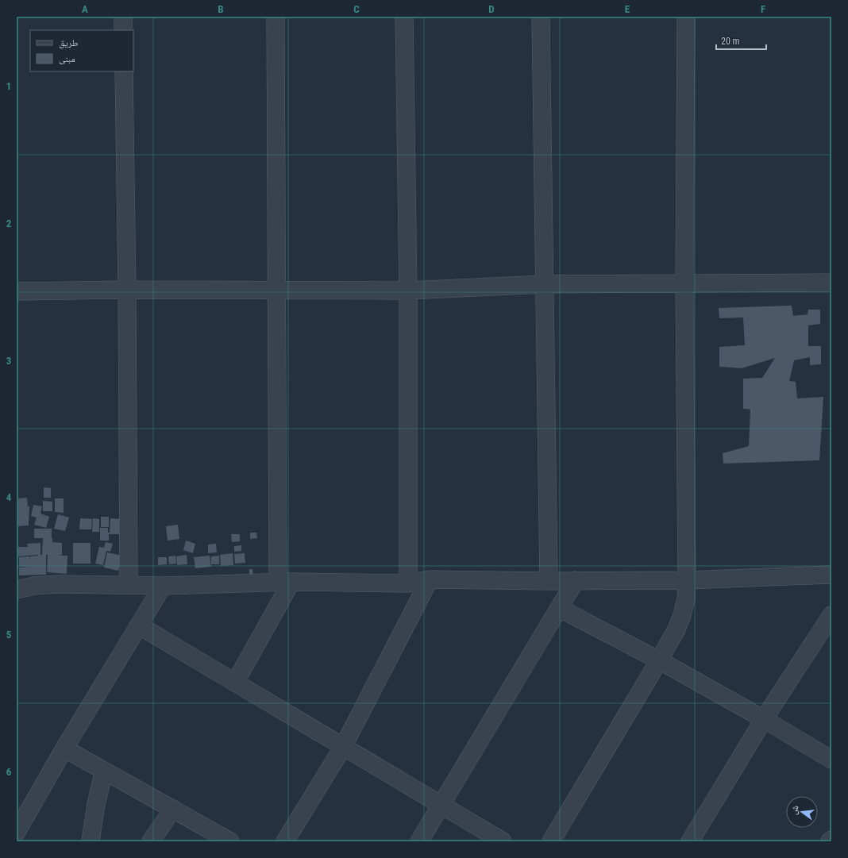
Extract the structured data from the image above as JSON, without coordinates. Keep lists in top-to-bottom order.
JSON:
{
  "legend": ["طريق", "مبنى"],
  "scale_bar": "20 m",
  "north": "left",
  "grid": {
    "columns": [
      "A",
      "B",
      "C",
      "D",
      "E",
      "F"
    ],
    "rows": [
      "1",
      "2",
      "3",
      "4",
      "5",
      "6"
    ]
  }
}
